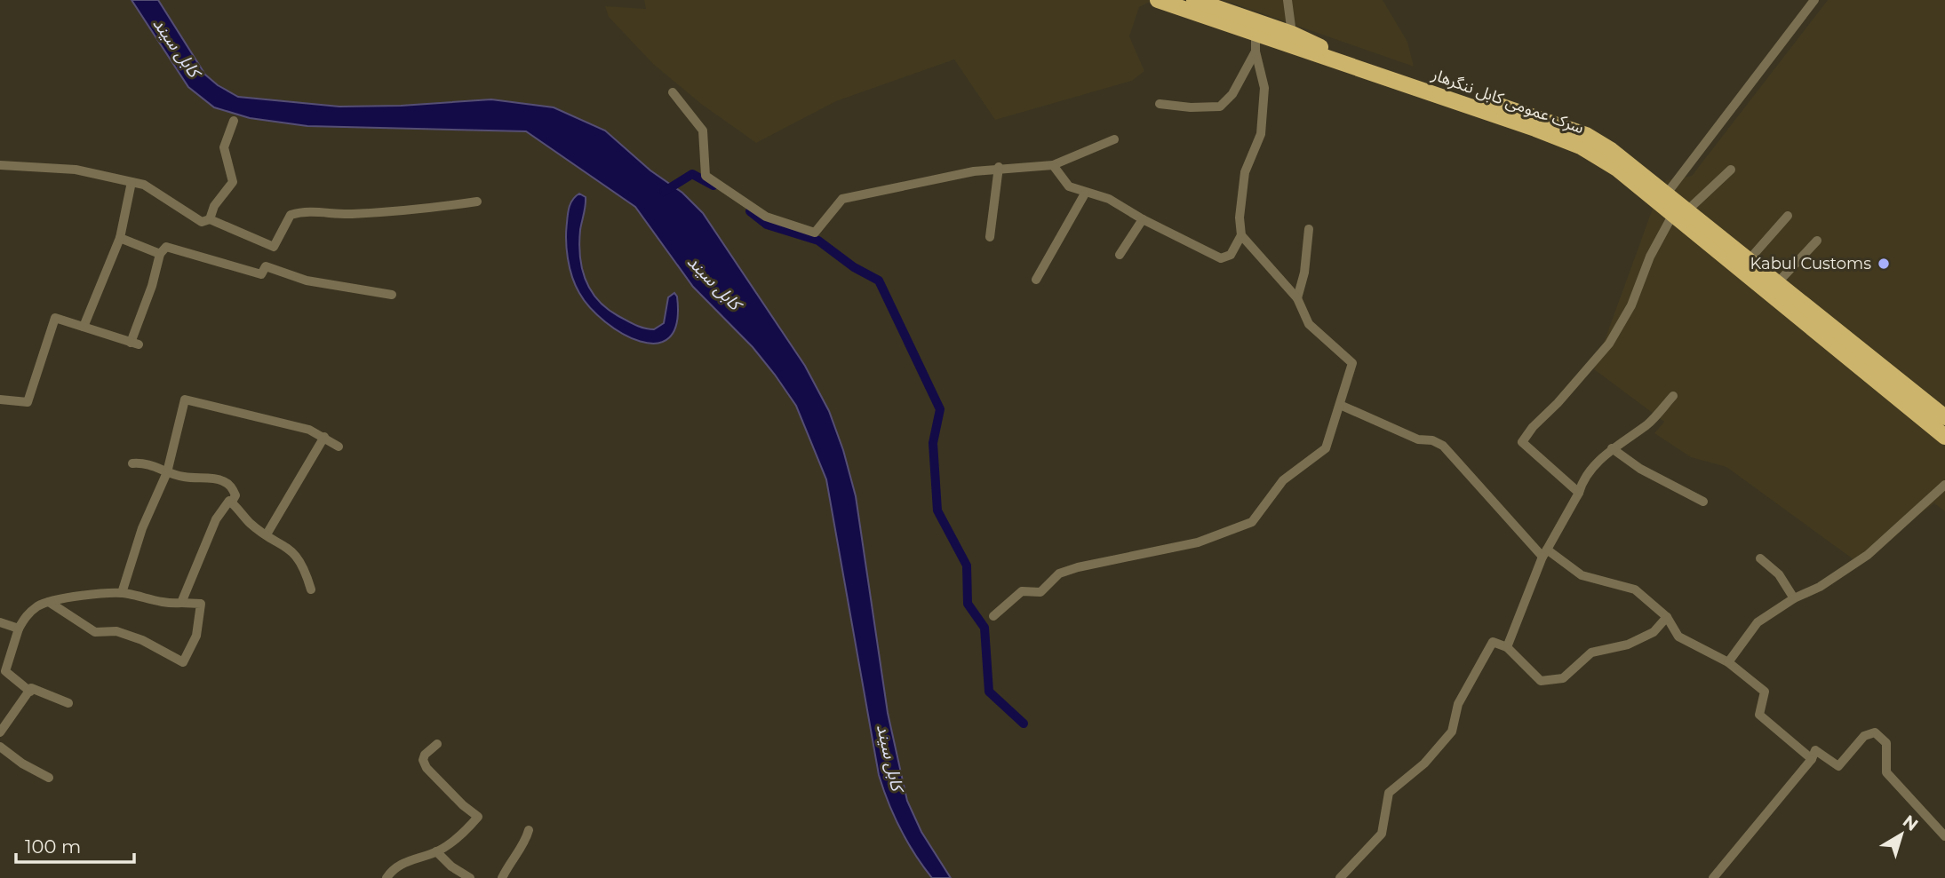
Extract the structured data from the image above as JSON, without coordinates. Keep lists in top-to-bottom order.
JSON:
{
  "streets": {
    "highway": ["سرک عمومی کابل ننگرهار"]
  },
  "water": ["کابل سيند"],
  "places": ["Kabul Customs"],
  "scale_bar": "100 m",
  "north": "top right"
}
